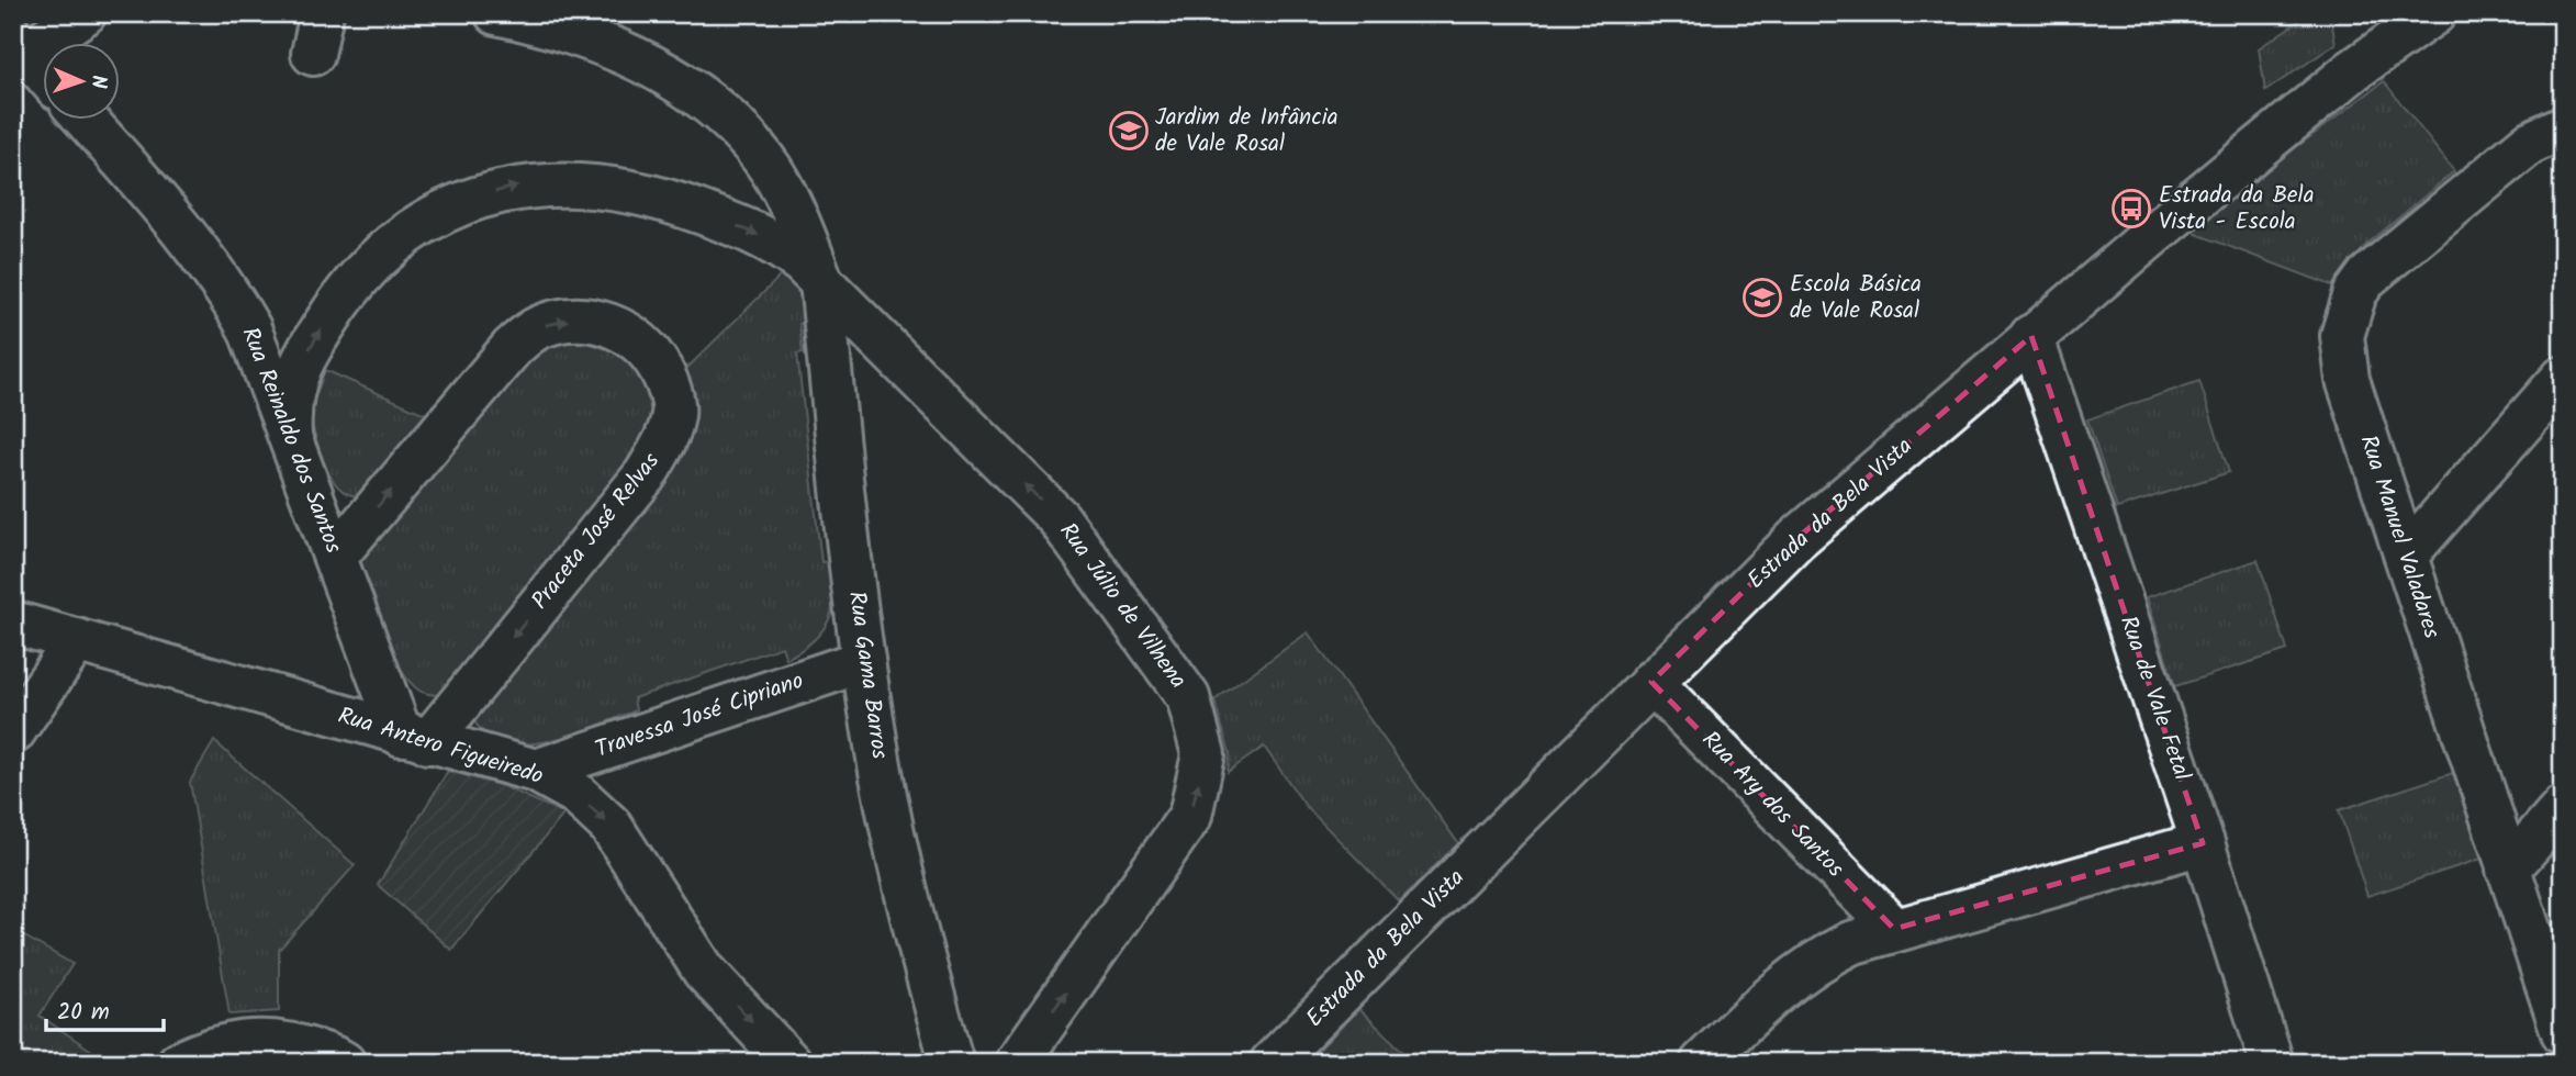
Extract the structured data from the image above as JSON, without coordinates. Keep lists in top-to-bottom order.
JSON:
{
  "streets": {
    "street": [
      "Rua Reinaldo dos Santos",
      "Estrada da Bela Vista",
      "Praceta José Relvas",
      "Rua Manuel Valadares",
      "Rua Júlio de Vilhena",
      "Rua Gama Barros",
      "Rua de Vale Fetal",
      "Travessa José Cipriano",
      "Rua Antero Figueiredo",
      "Rua Ary dos Santos"
    ]
  },
  "crossings": [
    ["Rua Reinaldo dos Santos", "Praceta José Relvas"],
    ["Rua Reinaldo dos Santos", "Rua Antero Figueiredo"],
    ["Estrada da Bela Vista", "Rua de Vale Fetal"],
    ["Estrada da Bela Vista", "Rua Ary dos Santos"],
    ["Praceta José Relvas", "Rua Antero Figueiredo"],
    ["Rua Júlio de Vilhena", "Rua Gama Barros"],
    ["Rua Gama Barros", "Travessa José Cipriano"],
    ["Travessa José Cipriano", "Rua Antero Figueiredo"]
  ],
  "one_way": ["Rua Júlio de Vilhena", "Rua Antero Figueiredo"],
  "places": {
    "school or university": ["Jardim de Infância de Vale Rosal", "Escola Básica de Vale Rosal"],
    "bus stop": ["Estrada da Bela Vista - Escola"]
  },
  "scale_bar": "20 m",
  "north": "right"
}
